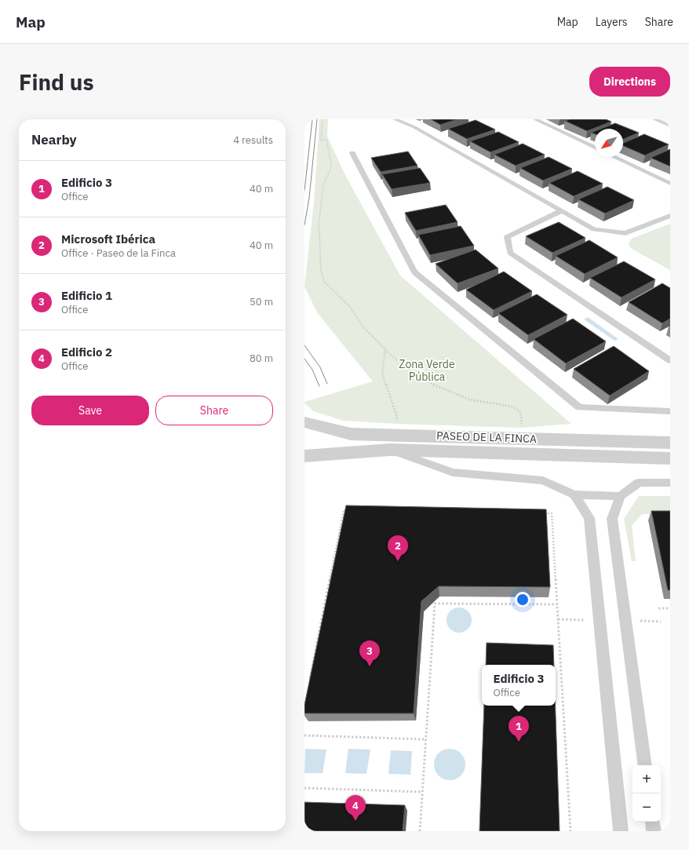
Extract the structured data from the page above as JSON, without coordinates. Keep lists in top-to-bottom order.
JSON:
{
  "streets": {
    "street": ["PASEO DE LA FINCA"]
  },
  "parks": ["Zona Verde Pública"],
  "north": "bottom left",
  "page": {
    "header": "Map",
    "nav": ["Map", "Layers", "Share"],
    "buttons": [
      "Directions",
      ["Save", "Share"]
    ],
    "title": "Find us",
    "heading": ["Nearby", "4 results"],
    "list": [
      {
        "mark": "1",
        "name": "Edificio 3",
        "note": "Office",
        "value": "40 m"
      },
      {
        "mark": "2",
        "name": "Microsoft Ibérica",
        "note": "Office · Paseo de la Finca",
        "value": "40 m"
      },
      {
        "mark": "3",
        "name": "Edificio 1",
        "note": "Office",
        "value": "50 m"
      },
      {
        "mark": "4",
        "name": "Edificio 2",
        "note": "Office",
        "value": "80 m"
      }
    ],
    "pins": [
      "2",
      "3",
      "1",
      "4"
    ],
    "popup": ["Edificio 3", "Office"],
    "map_buttons": ["+", "−"]
  }
}
